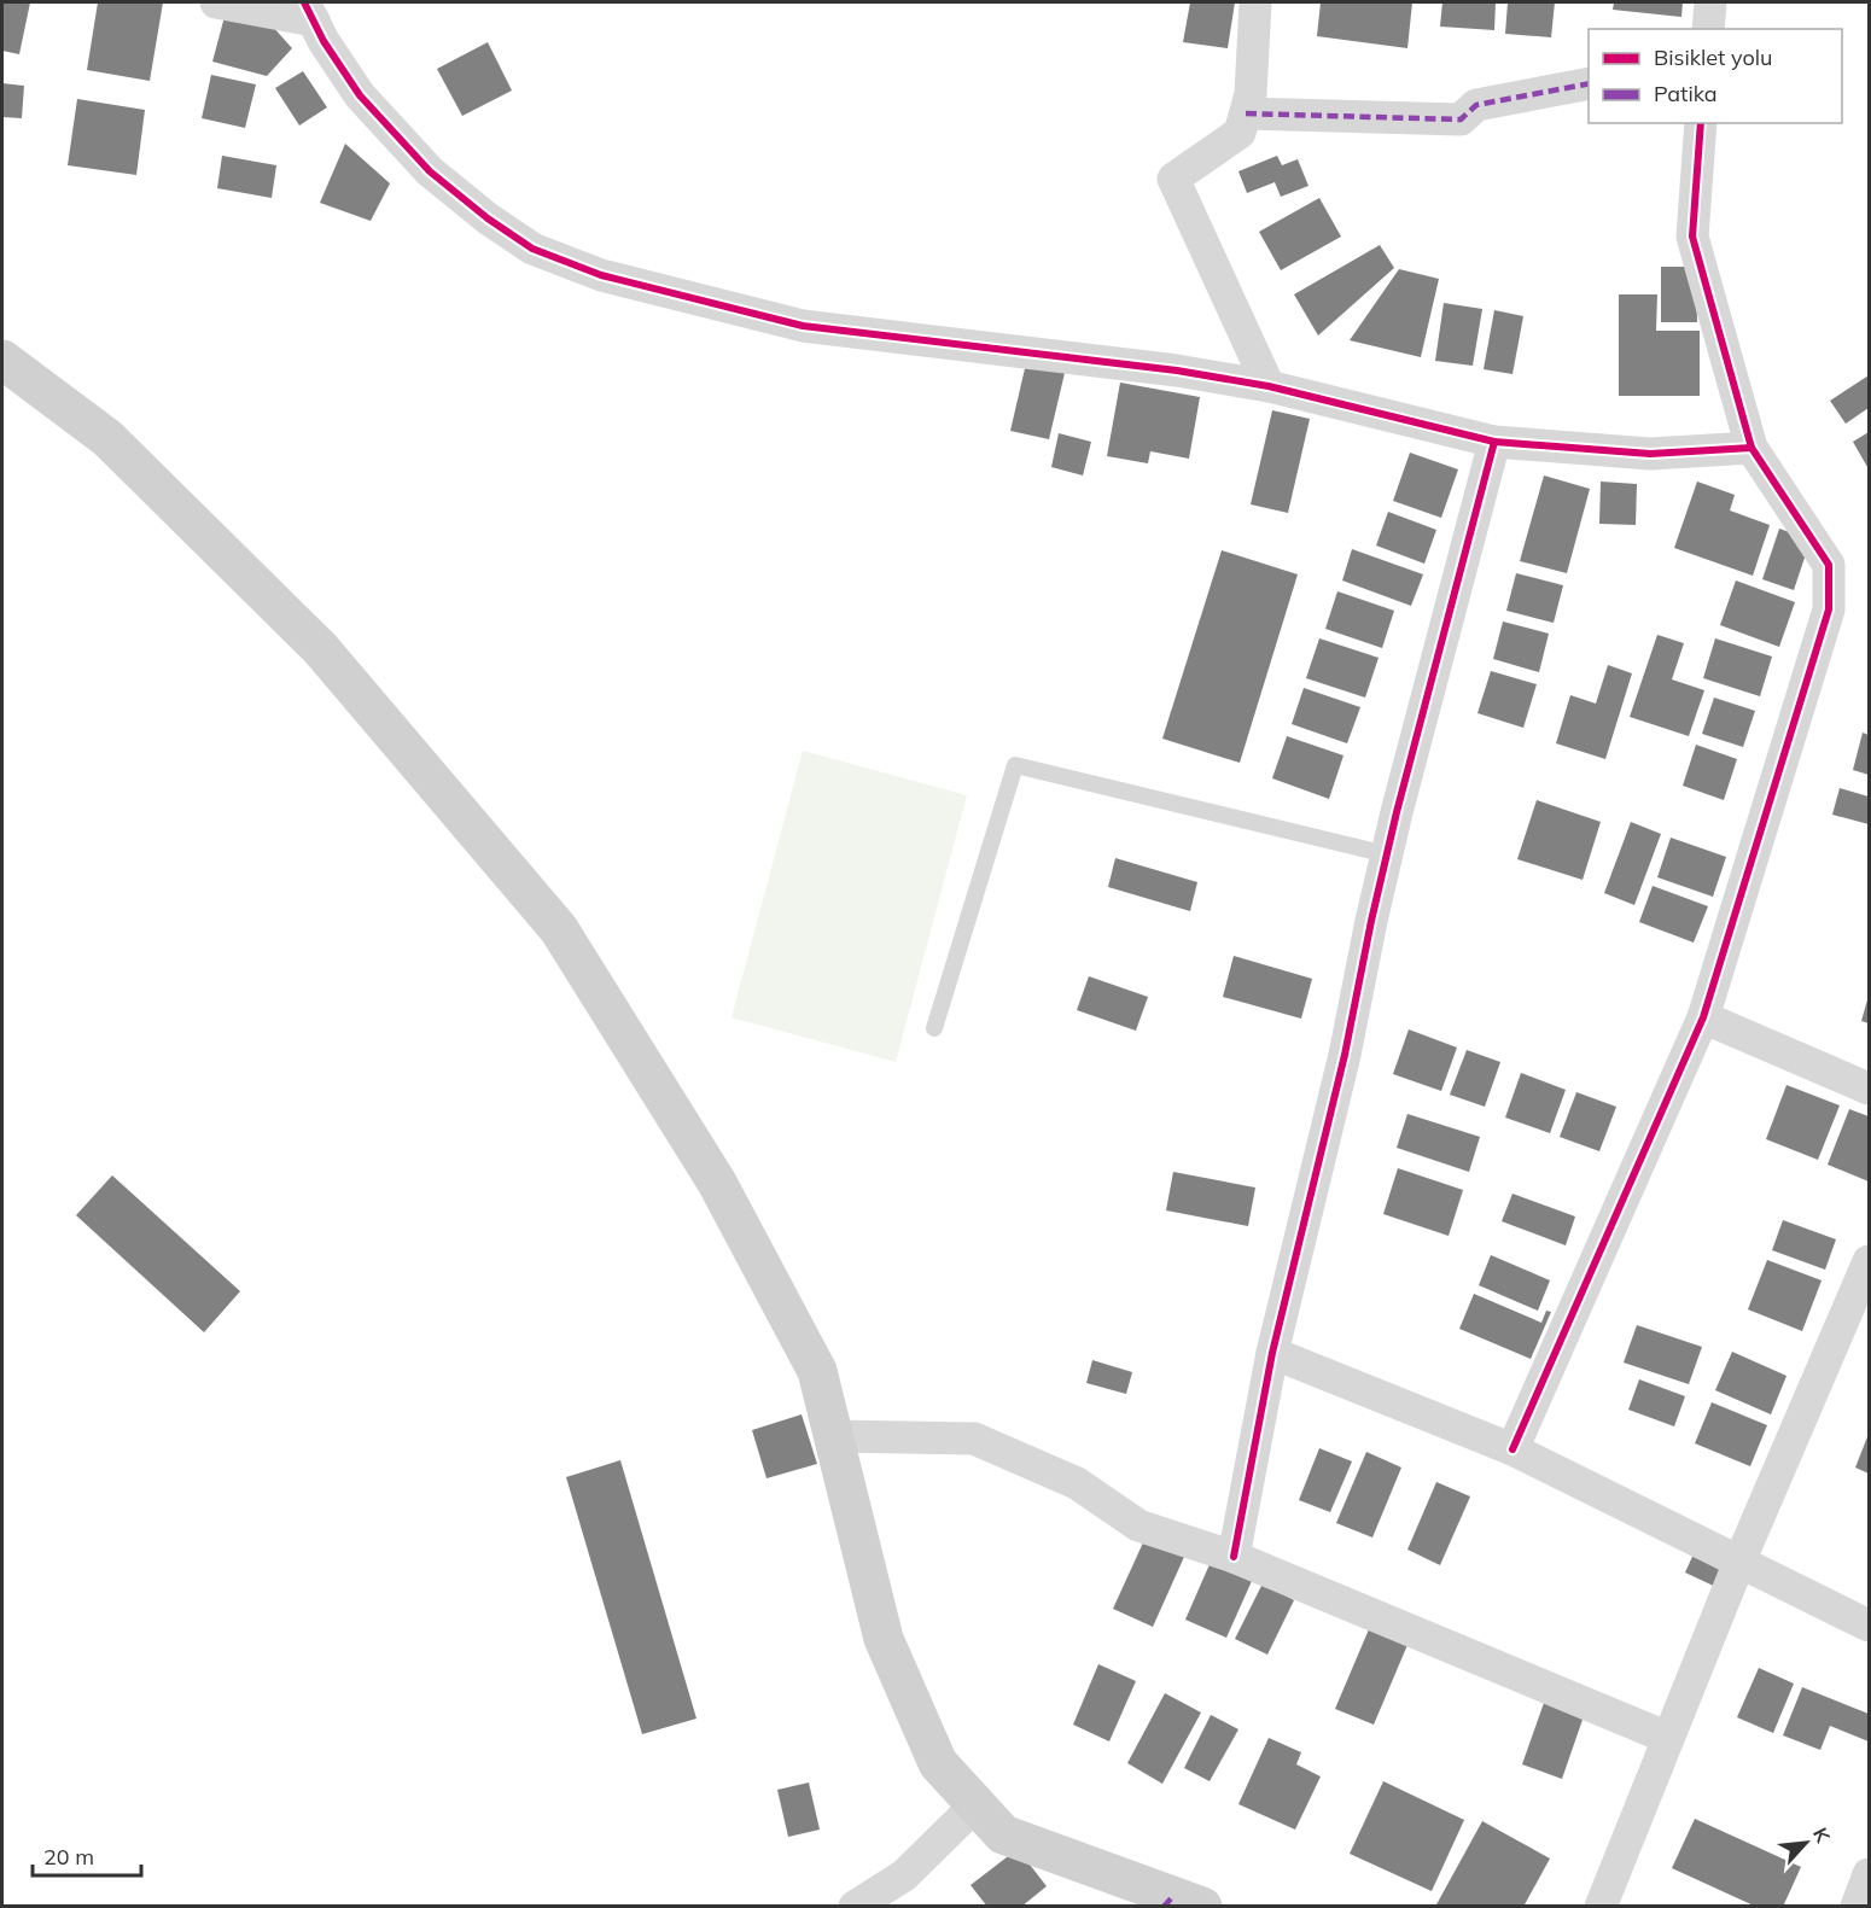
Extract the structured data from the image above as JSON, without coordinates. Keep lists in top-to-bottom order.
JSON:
{
  "legend": ["Bisiklet yolu", "Patika"],
  "scale_bar": "20 m",
  "north": "top right"
}
